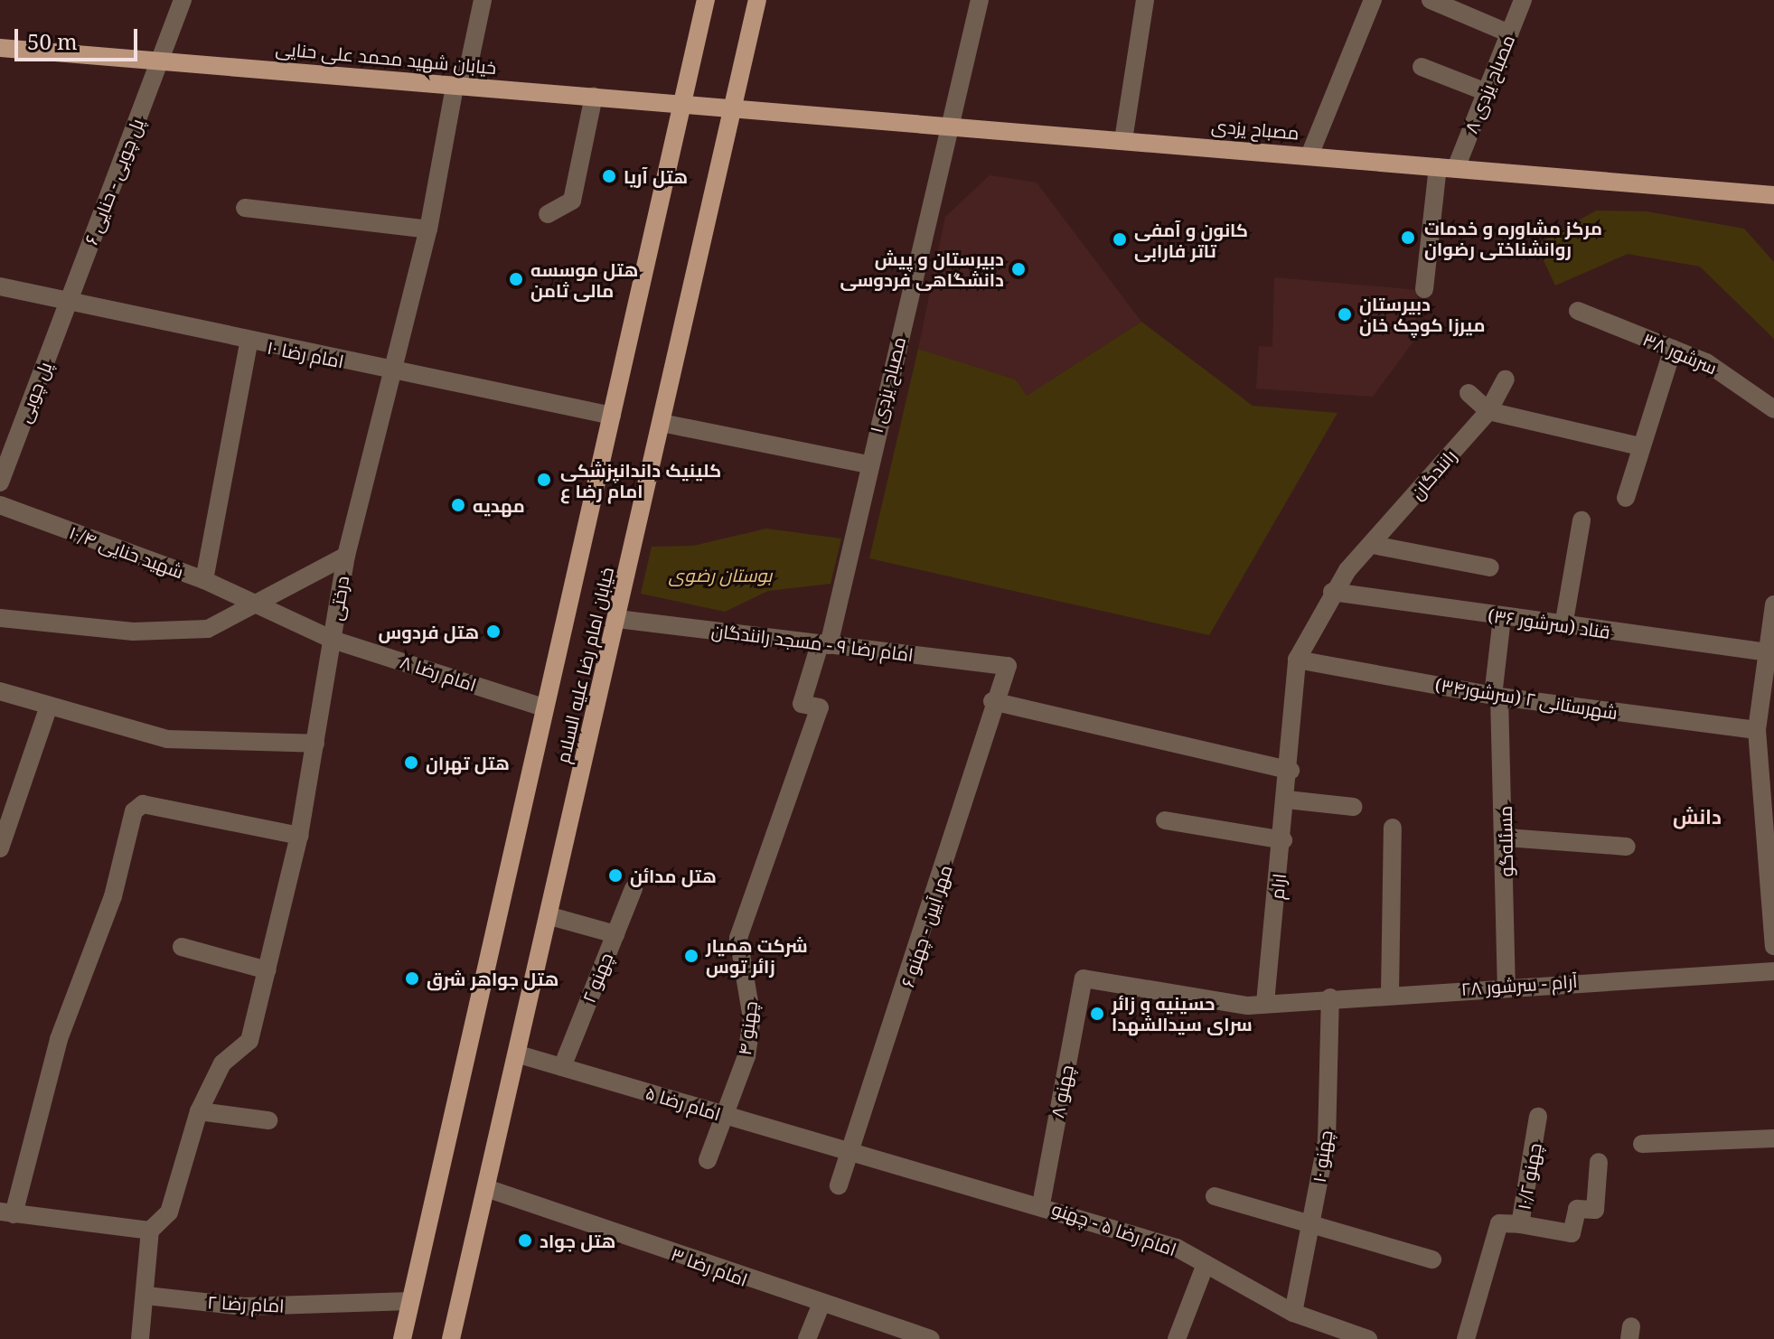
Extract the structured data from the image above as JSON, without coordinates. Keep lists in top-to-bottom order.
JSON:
{
  "streets": {
    "main road": ["خیابان شهید محمد علی حنایی", "مصباح یزدی", "خیابان امام رضا علیه السلام"],
    "street": [
      "مصباح یزدی ۸",
      "پل چوبی - حنایی ۶",
      "سرشور ۳۸",
      "امام رضا ۱۰",
      "مصباح یزدی ۱",
      "پل چوبی",
      "رانندگان",
      "شهید حنایی ۱۰/۴",
      "درختی",
      "قناد (سرشور ۳۶)",
      "امام رضا ۹ - مسجد رانندگان",
      "امام رضا ۸",
      "شهرستانی ۲ (سرشور۳۴)",
      "مسئله‌گو",
      "ارام",
      "مهر آیین - چهنو ۶",
      "چهنو ۲",
      "آرام - سرشور ۲۸",
      "چهنو ۴",
      "چهنو ۸",
      "امام رضا ۵",
      "چهنو ۱۰",
      "چهنو ۱۰/۲",
      "امام رضا ۵ - چهنو",
      "امام رضا ۳",
      "امام رضا ۲"
    ]
  },
  "crossings": [
    ["خیابان شهید محمد علی حنایی", "مصباح یزدی"],
    ["خیابان شهید محمد علی حنایی", "پل چوبی - حنایی ۶"],
    ["خیابان شهید محمد علی حنایی", "درختی"],
    ["خیابان شهید محمد علی حنایی", "خیابان امام رضا علیه السلام"],
    ["مصباح یزدی ۸", "مصباح یزدی"],
    ["مصباح یزدی", "مصباح یزدی ۱"],
    ["مصباح یزدی", "خیابان امام رضا علیه السلام"],
    ["پل چوبی - حنایی ۶", "امام رضا ۱۰"],
    ["پل چوبی - حنایی ۶", "پل چوبی"],
    ["امام رضا ۱۰", "پل چوبی"],
    ["امام رضا ۱۰", "درختی"],
    ["امام رضا ۱۰", "خیابان امام رضا علیه السلام"],
    ["مصباح یزدی ۱", "امام رضا ۹ - مسجد رانندگان"],
    ["مصباح یزدی ۱", "چهنو ۴"],
    ["رانندگان", "قناد (سرشور ۳۶)"],
    ["رانندگان", "شهرستانی ۲ (سرشور۳۴)"],
    ["رانندگان", "ارام"],
    ["شهید حنایی ۱۰/۴", "درختی"],
    ["شهید حنایی ۱۰/۴", "امام رضا ۸"],
    ["درختی", "امام رضا ۸"],
    ["قناد (سرشور ۳۶)", "مسئله‌گو"],
    ["امام رضا ۹ - مسجد رانندگان", "خیابان امام رضا علیه السلام"],
    ["امام رضا ۹ - مسجد رانندگان", "مهر آیین - چهنو ۶"],
    ["خیابان امام رضا علیه السلام", "امام رضا ۸"],
    ["خیابان امام رضا علیه السلام", "امام رضا ۵"],
    ["خیابان امام رضا علیه السلام", "امام رضا ۳"],
    ["خیابان امام رضا علیه السلام", "امام رضا ۲"],
    ["شهرستانی ۲ (سرشور۳۴)", "مسئله‌گو"],
    ["مسئله‌گو", "آرام - سرشور ۲۸"],
    ["ارام", "آرام - سرشور ۲۸"],
    ["مهر آیین - چهنو ۶", "امام رضا ۵"],
    ["مهر آیین - چهنو ۶", "امام رضا ۵ - چهنو"],
    ["چهنو ۲", "امام رضا ۵"],
    ["آرام - سرشور ۲۸", "چهنو ۸"],
    ["آرام - سرشور ۲۸", "چهنو ۱۰"],
    ["چهنو ۴", "امام رضا ۵"],
    ["چهنو ۸", "امام رضا ۵ - چهنو"],
    ["امام رضا ۵", "امام رضا ۵ - چهنو"],
    ["چهنو ۱۰", "امام رضا ۵ - چهنو"]
  ],
  "districts": ["دانش"],
  "parks": ["بوستان رضوی"],
  "places": [
    "هتل آریا",
    "مرکز مشاوره و خدمات روانشناختی رضوان",
    "کانون و آمفی تاتر فارابی",
    "دبیرستان و پیش دانشگاهی فردوسی",
    "هتل موسسه مالی ثامن",
    "دبیرستان میرزا کوچک خان",
    "کلینیک داندانپزشکى امام رضا ع",
    "مهدیه",
    "هتل فردوس",
    "هتل تهران",
    "هتل مدائن",
    "شرکت همیار زائر توس",
    "هتل جواهر شرق",
    "حسینیه و زائر سرای سیدالشهدا",
    "هتل جواد"
  ],
  "scale_bar": "50 m"
}
